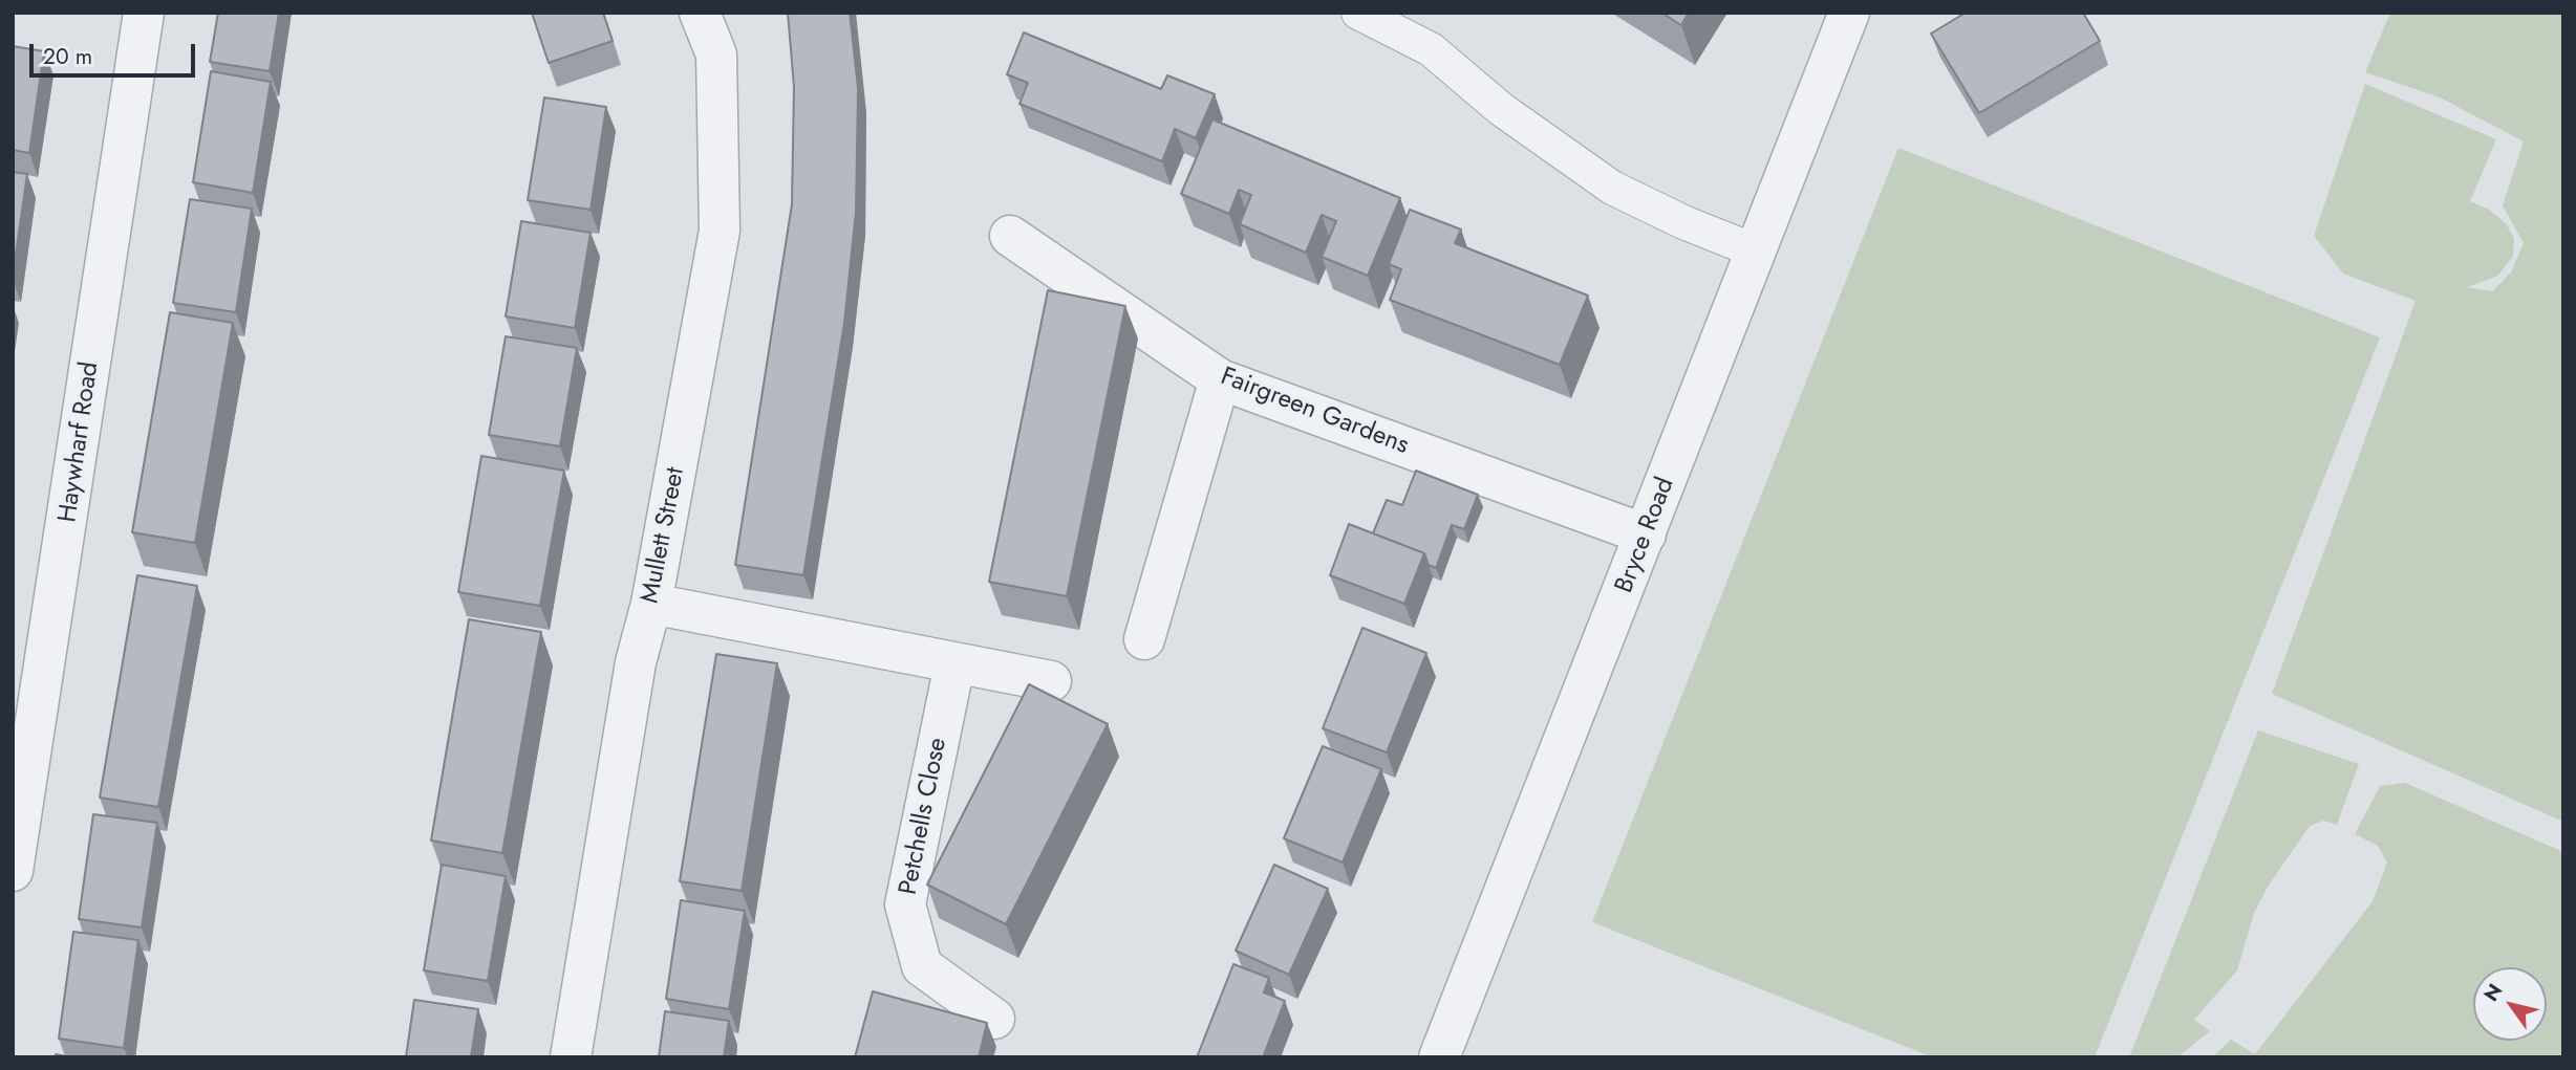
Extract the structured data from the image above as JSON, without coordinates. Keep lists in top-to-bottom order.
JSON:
{
  "streets": {
    "street": [
      "Fairgreen Gardens",
      "Haywharf Road",
      "Mullett Street",
      "Bryce Road",
      "Petchells Close"
    ]
  },
  "crossings": [
    ["Fairgreen Gardens", "Bryce Road"]
  ],
  "scale_bar": "20 m",
  "north": "top left"
}
